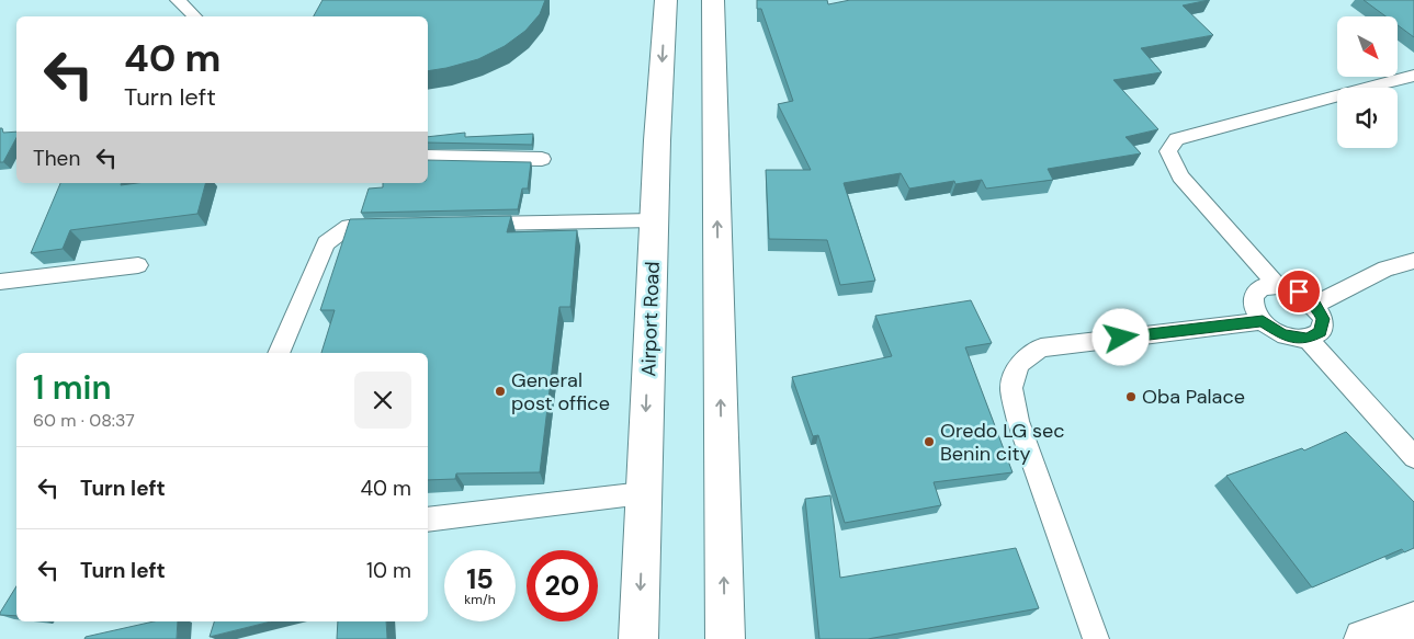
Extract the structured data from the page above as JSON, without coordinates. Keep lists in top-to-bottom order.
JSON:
{
  "streets": {
    "main road": ["Airport Road"]
  },
  "places": ["General post office", "Oba Palace", "Oredo LG sec Benin city"],
  "north": "bottom right",
  "page": {
    "turn": ["40 m", "Turn left"],
    "then": "Then",
    "heading": ["1 min", "60 m · 08:37"],
    "list": [
      {
        "name": "Turn left",
        "value": "40 m"
      },
      {
        "name": "Turn left",
        "value": "10 m"
      }
    ],
    "speed": "15 km/h",
    "limit": "20"
  }
}
